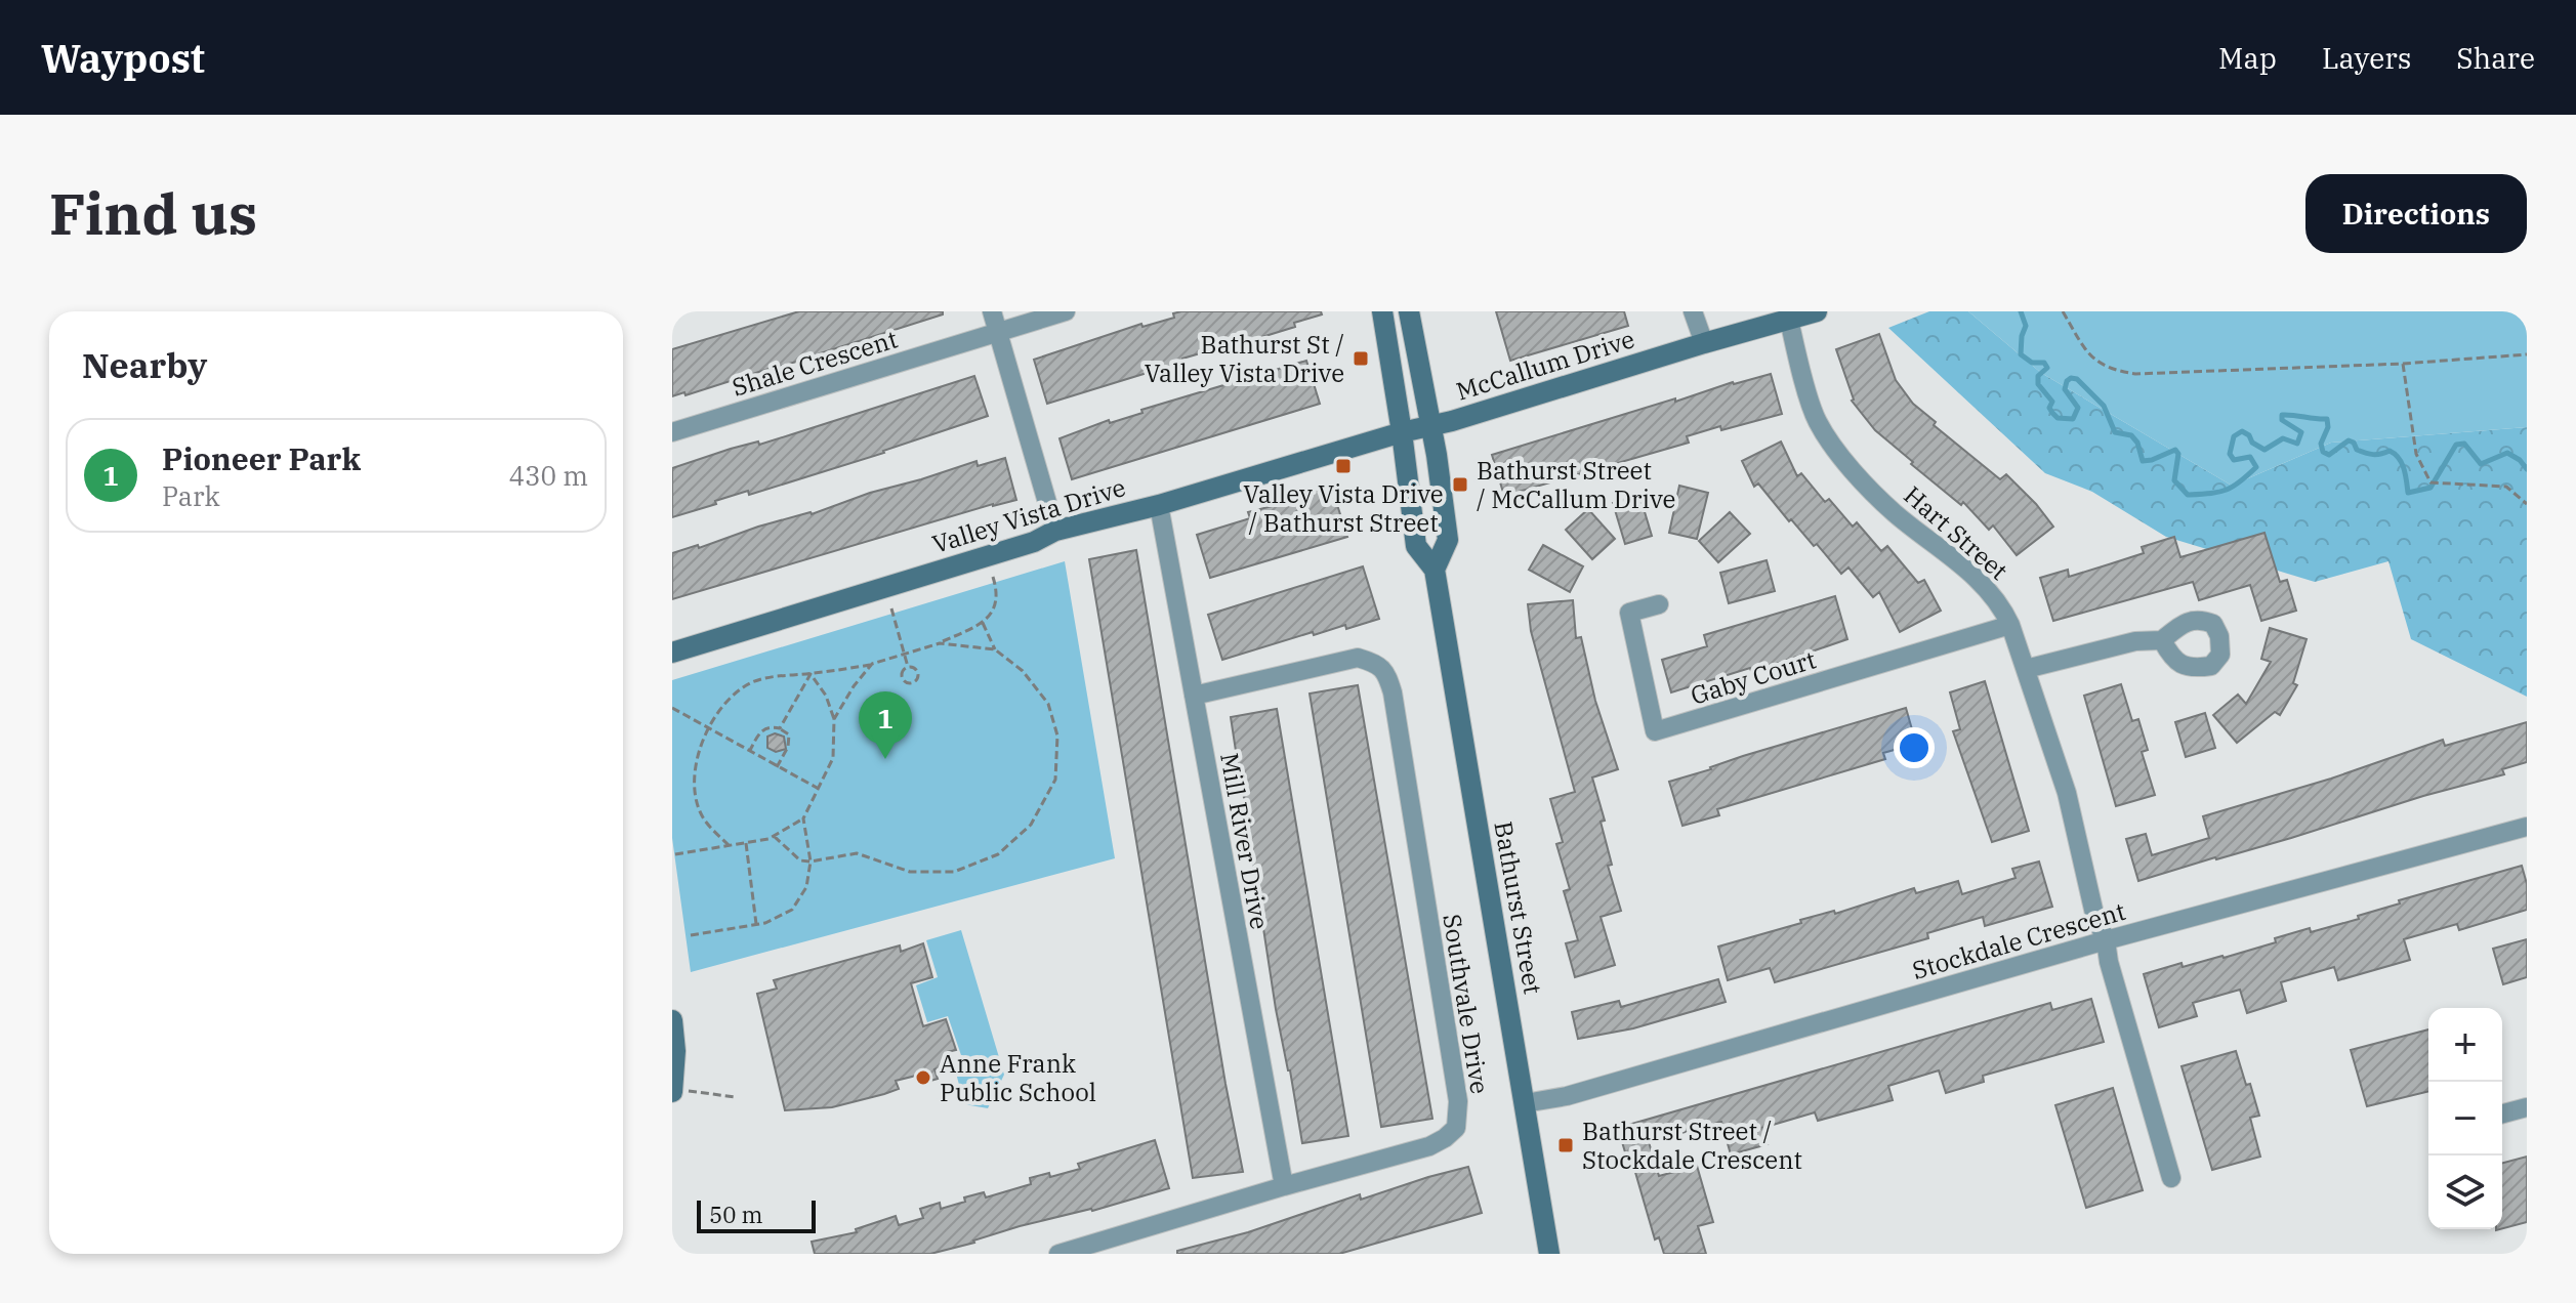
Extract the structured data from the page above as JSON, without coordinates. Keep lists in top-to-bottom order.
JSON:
{
  "streets": {
    "street": [
      "Shale Crescent",
      "McCallum Drive",
      "Valley Vista Drive",
      "Hart Street",
      "Gaby Court",
      "Mill River Drive",
      "Bathurst Street",
      "Stockdale Crescent",
      "Southvale Drive"
    ]
  },
  "crossings": [
    ["McCallum Drive", "Valley Vista Drive"],
    ["McCallum Drive", "Hart Street"],
    ["McCallum Drive", "Bathurst Street"],
    ["Valley Vista Drive", "Mill River Drive"],
    ["Valley Vista Drive", "Bathurst Street"],
    ["Hart Street", "Gaby Court"],
    ["Hart Street", "Stockdale Crescent"],
    ["Mill River Drive", "Southvale Drive"],
    ["Bathurst Street", "Stockdale Crescent"]
  ],
  "places": {
    "transit": [
      "Bathurst St / Valley Vista Drive",
      "Valley Vista Drive / Bathurst Street",
      "Bathurst Street / McCallum Drive",
      "Bathurst Street / Stockdale Crescent"
    ],
    "other": ["Anne Frank Public School"]
  },
  "scale_bar": "50 m",
  "page": {
    "header": "Waypost",
    "nav": ["Map", "Layers", "Share"],
    "buttons": "Directions",
    "title": "Find us",
    "heading": "Nearby",
    "list": [
      {
        "mark": "1",
        "name": "Pioneer Park",
        "note": "Park",
        "value": "430 m"
      }
    ],
    "pins": "1",
    "map_buttons": ["+", "−"],
    "scale": "50 m"
  }
}
